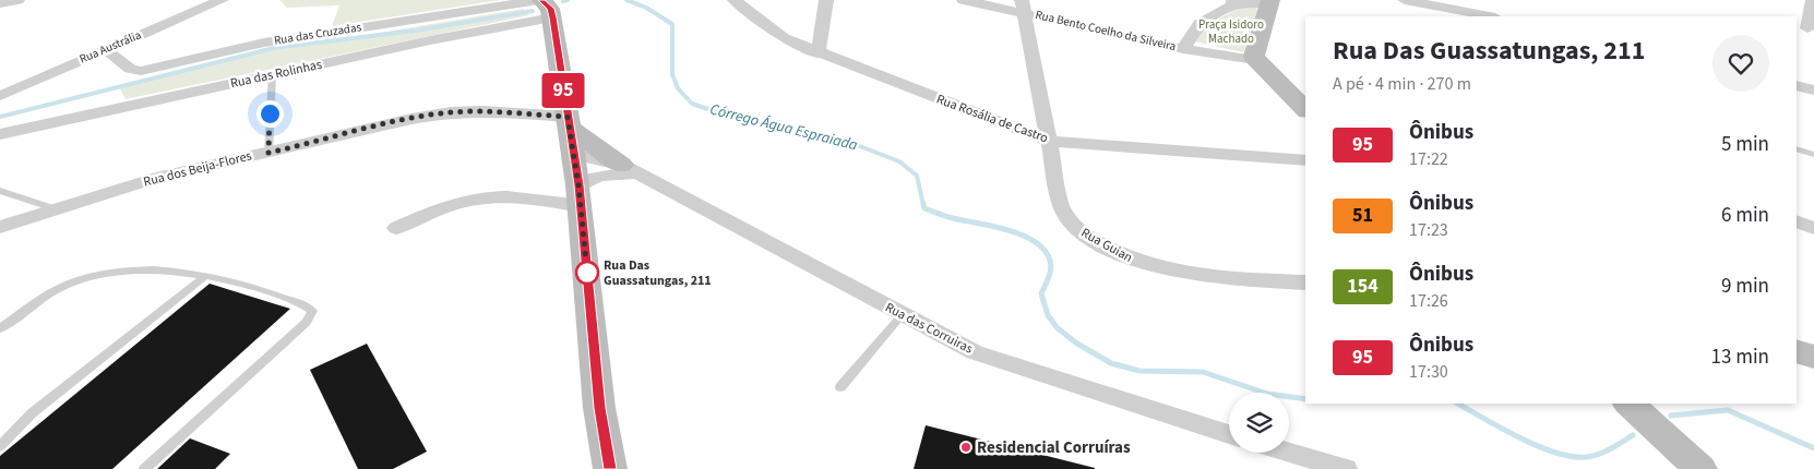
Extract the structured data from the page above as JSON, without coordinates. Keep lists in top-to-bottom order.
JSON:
{
  "streets": {
    "street": [
      "Rua Bento Coelho da Silveira",
      "Rua das Cruzadas",
      "Rua Austrália",
      "Rua das Rolinhas",
      "Rua Rosália de Castro",
      "Rua dos Beija-Flores",
      "Rua Guian",
      "Rua das Corruiras"
    ]
  },
  "crossings": [
    ["Rua Bento Coelho da Silveira", "Rua Guian"],
    ["Rua das Cruzadas", "Rua Austrália"],
    ["Rua das Cruzadas", "Rua das Rolinhas"],
    ["Rua Rosália de Castro", "Rua Guian"]
  ],
  "water": ["Córrego Água Espraiada"],
  "parks": ["Praça Isidoro Machado"],
  "places": ["Rua Das Guassatungas, 211", "Residencial Corruíras"],
  "lines": ["bus line 95"],
  "page": {
    "on_map": "95",
    "heading": ["Rua Das Guassatungas, 211", "A pé · 4 min · 270 m"],
    "list": [
      {
        "mark": "95",
        "name": "Ônibus",
        "note": "17:22",
        "value": "5 min"
      },
      {
        "mark": "51",
        "name": "Ônibus",
        "note": "17:23",
        "value": "6 min"
      },
      {
        "mark": "154",
        "name": "Ônibus",
        "note": "17:26",
        "value": "9 min"
      },
      {
        "mark": "95",
        "name": "Ônibus",
        "note": "17:30",
        "value": "13 min"
      }
    ]
  }
}
